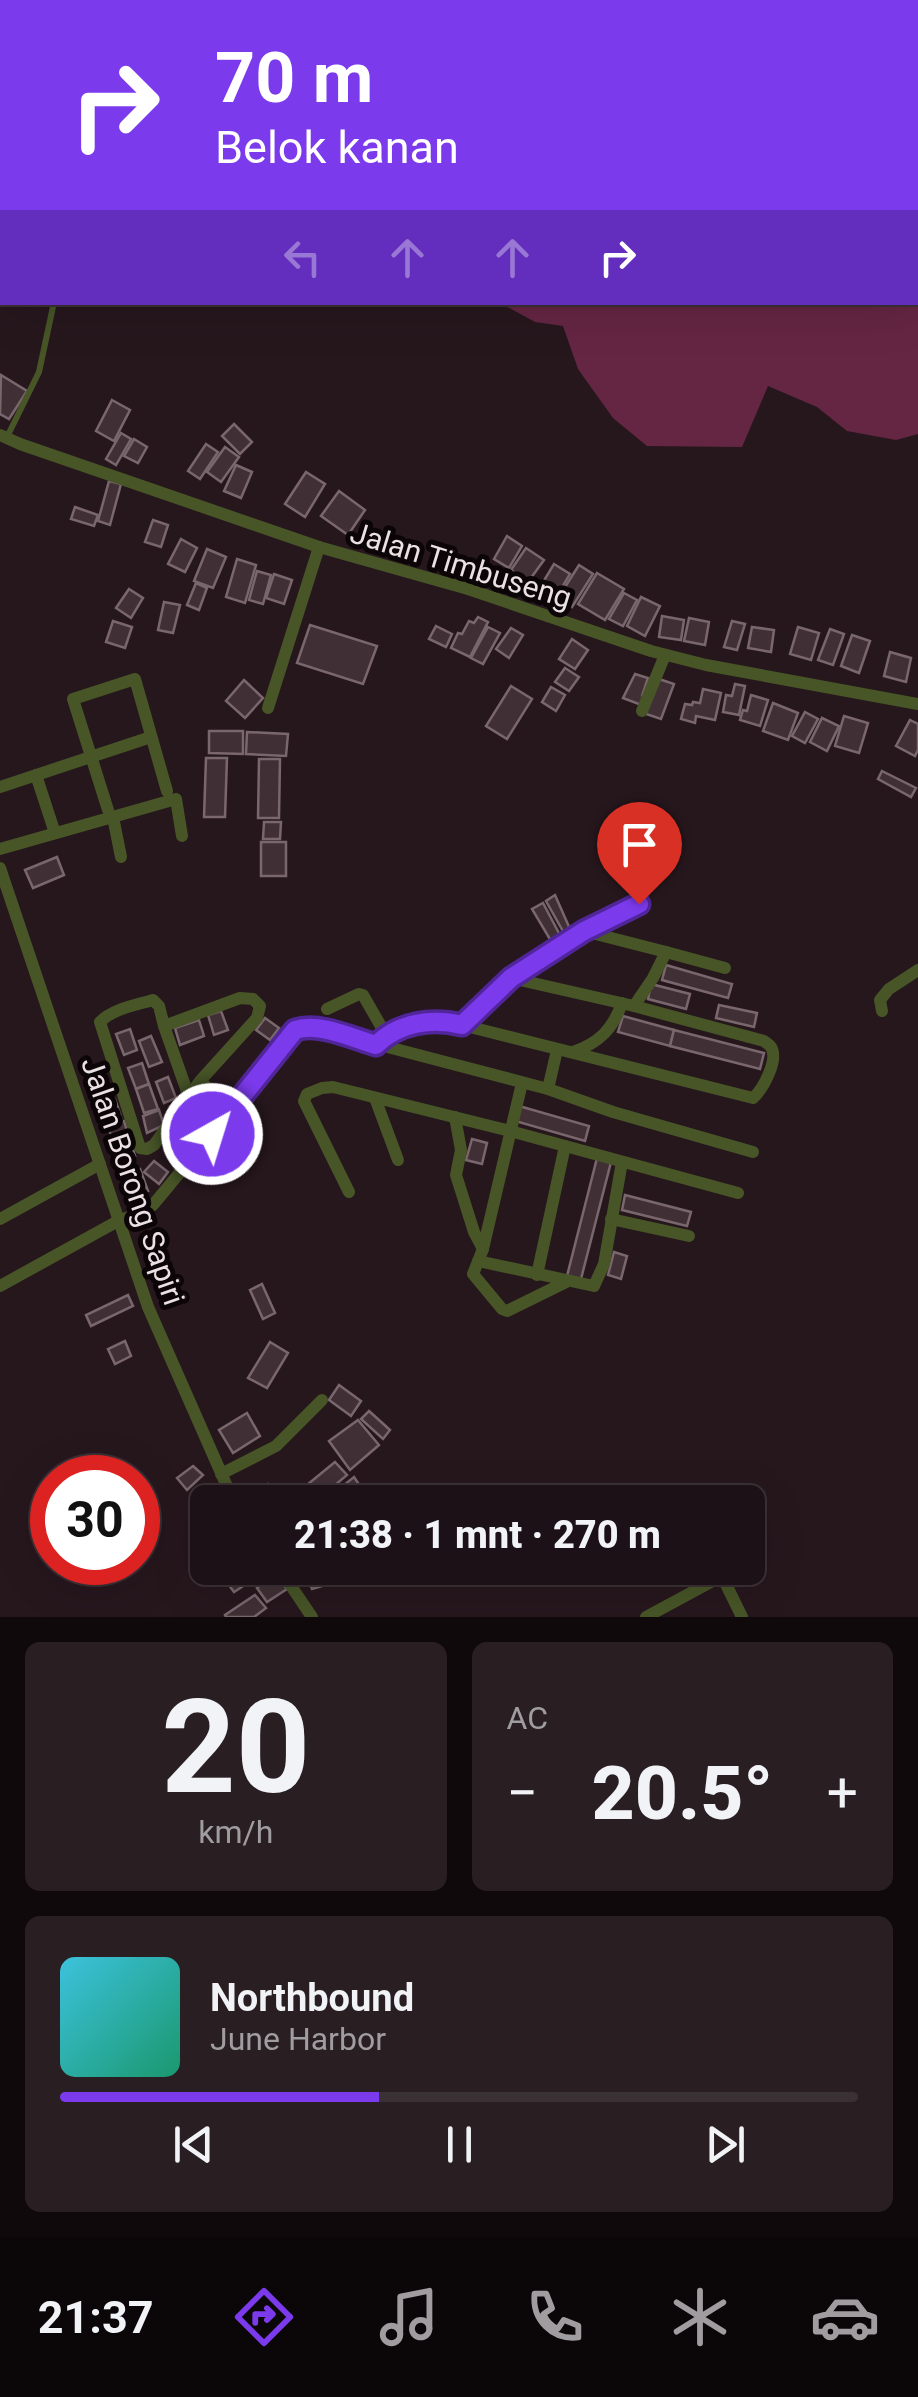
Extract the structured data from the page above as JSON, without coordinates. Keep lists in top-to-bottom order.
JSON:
{
  "streets": {
    "street": ["Jalan Timbuseng", "Jalan Borong Sapiri"]
  },
  "page": {
    "turn": ["70 m", "Belok kanan"],
    "limit": "30",
    "trip": "21:38 · 1 mnt · 270 m",
    "tile": [
      ["20", "km/h"],
      "AC"
    ],
    "heat": ["−", "20.5°", "+"],
    "song": ["Northbound", "June Harbor"],
    "tabs": "21:37"
  }
}
